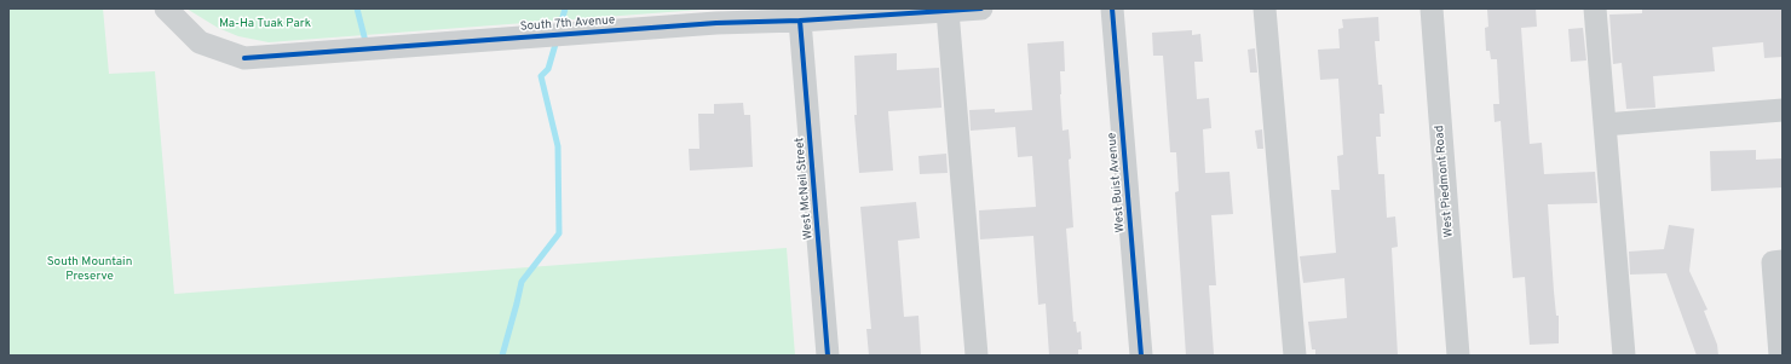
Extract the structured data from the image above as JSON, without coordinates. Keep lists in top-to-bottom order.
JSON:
{
  "streets": {
    "street": [
      "South 7th Avenue",
      "West Piedmont Road",
      "West Buist Avenue",
      "West McNeil Street"
    ]
  },
  "crossings": [
    ["South 7th Avenue", "West McNeil Street"]
  ],
  "parks": ["Ma-Ha Tuak Park", "South Mountain Preserve"]
}
